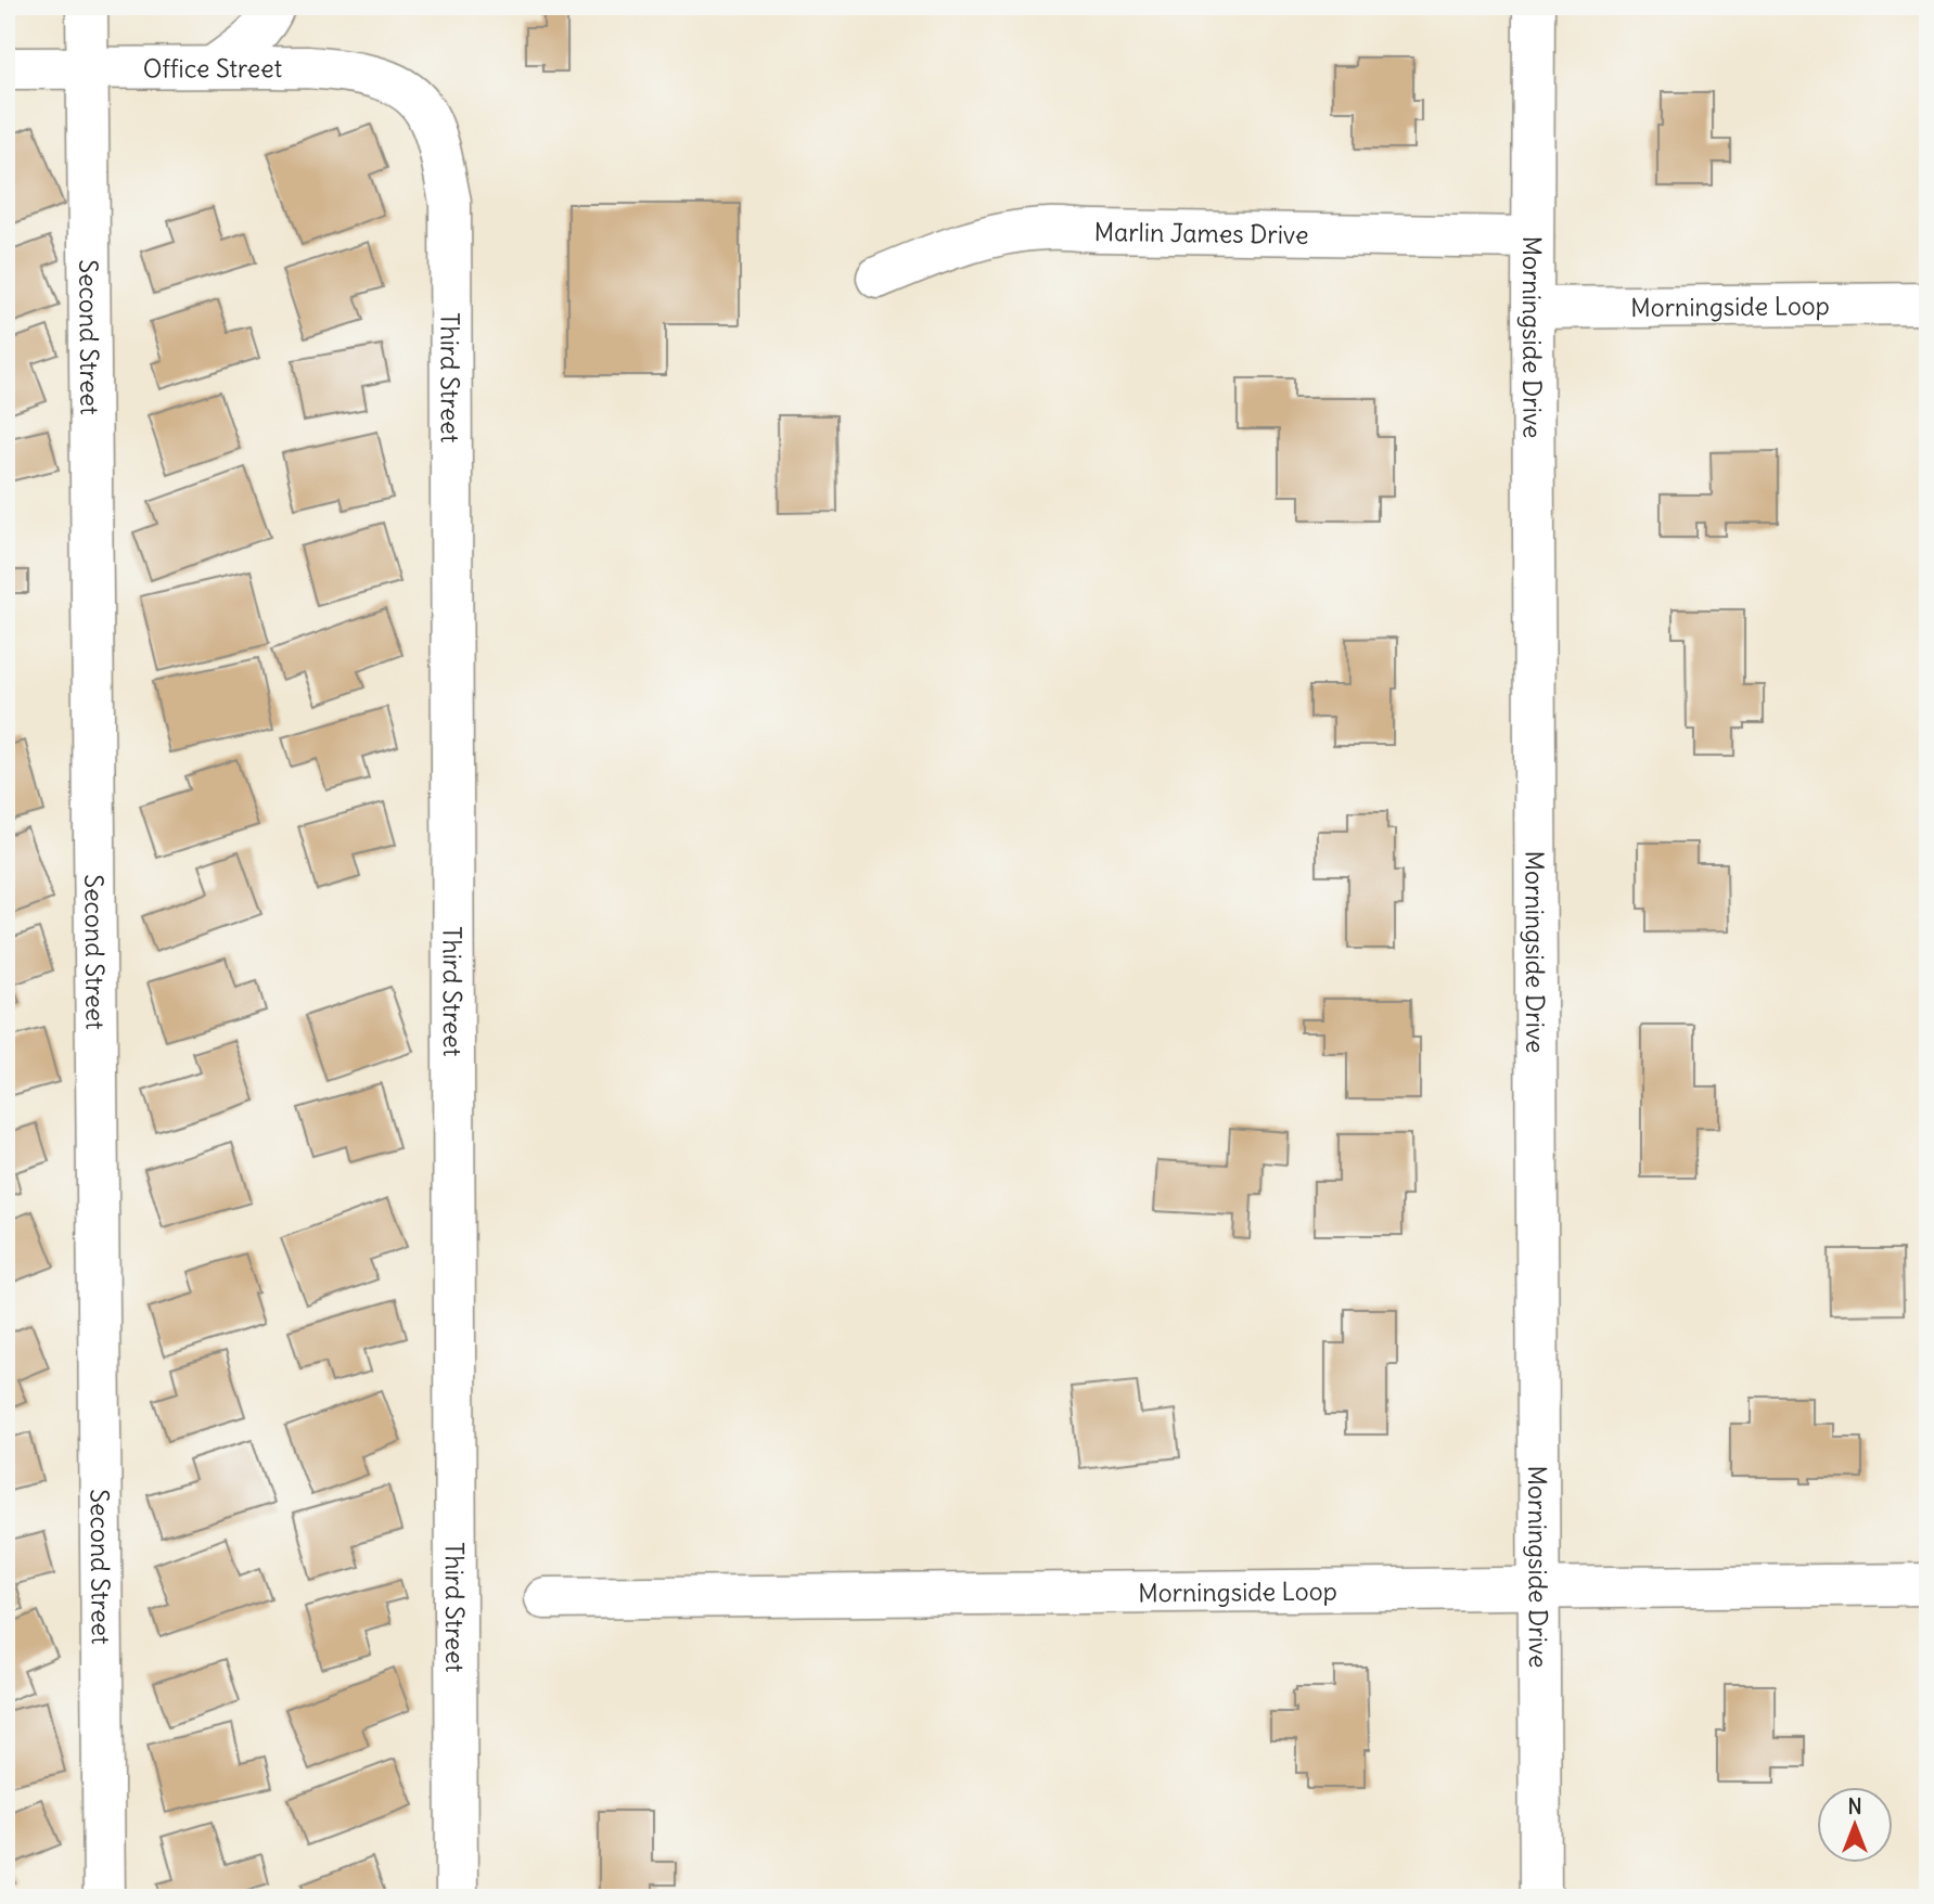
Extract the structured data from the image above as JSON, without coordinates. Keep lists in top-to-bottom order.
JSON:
{
  "streets": {
    "street": [
      "Office Street",
      "Marlin James Drive",
      "Morningside Loop",
      "Second Street",
      "Morningside Drive",
      "Third Street"
    ]
  },
  "crossings": [
    ["Office Street", "Second Street"],
    ["Office Street", "Third Street"],
    ["Marlin James Drive", "Morningside Drive"],
    ["Morningside Loop", "Morningside Drive"]
  ],
  "north": "top"
}
